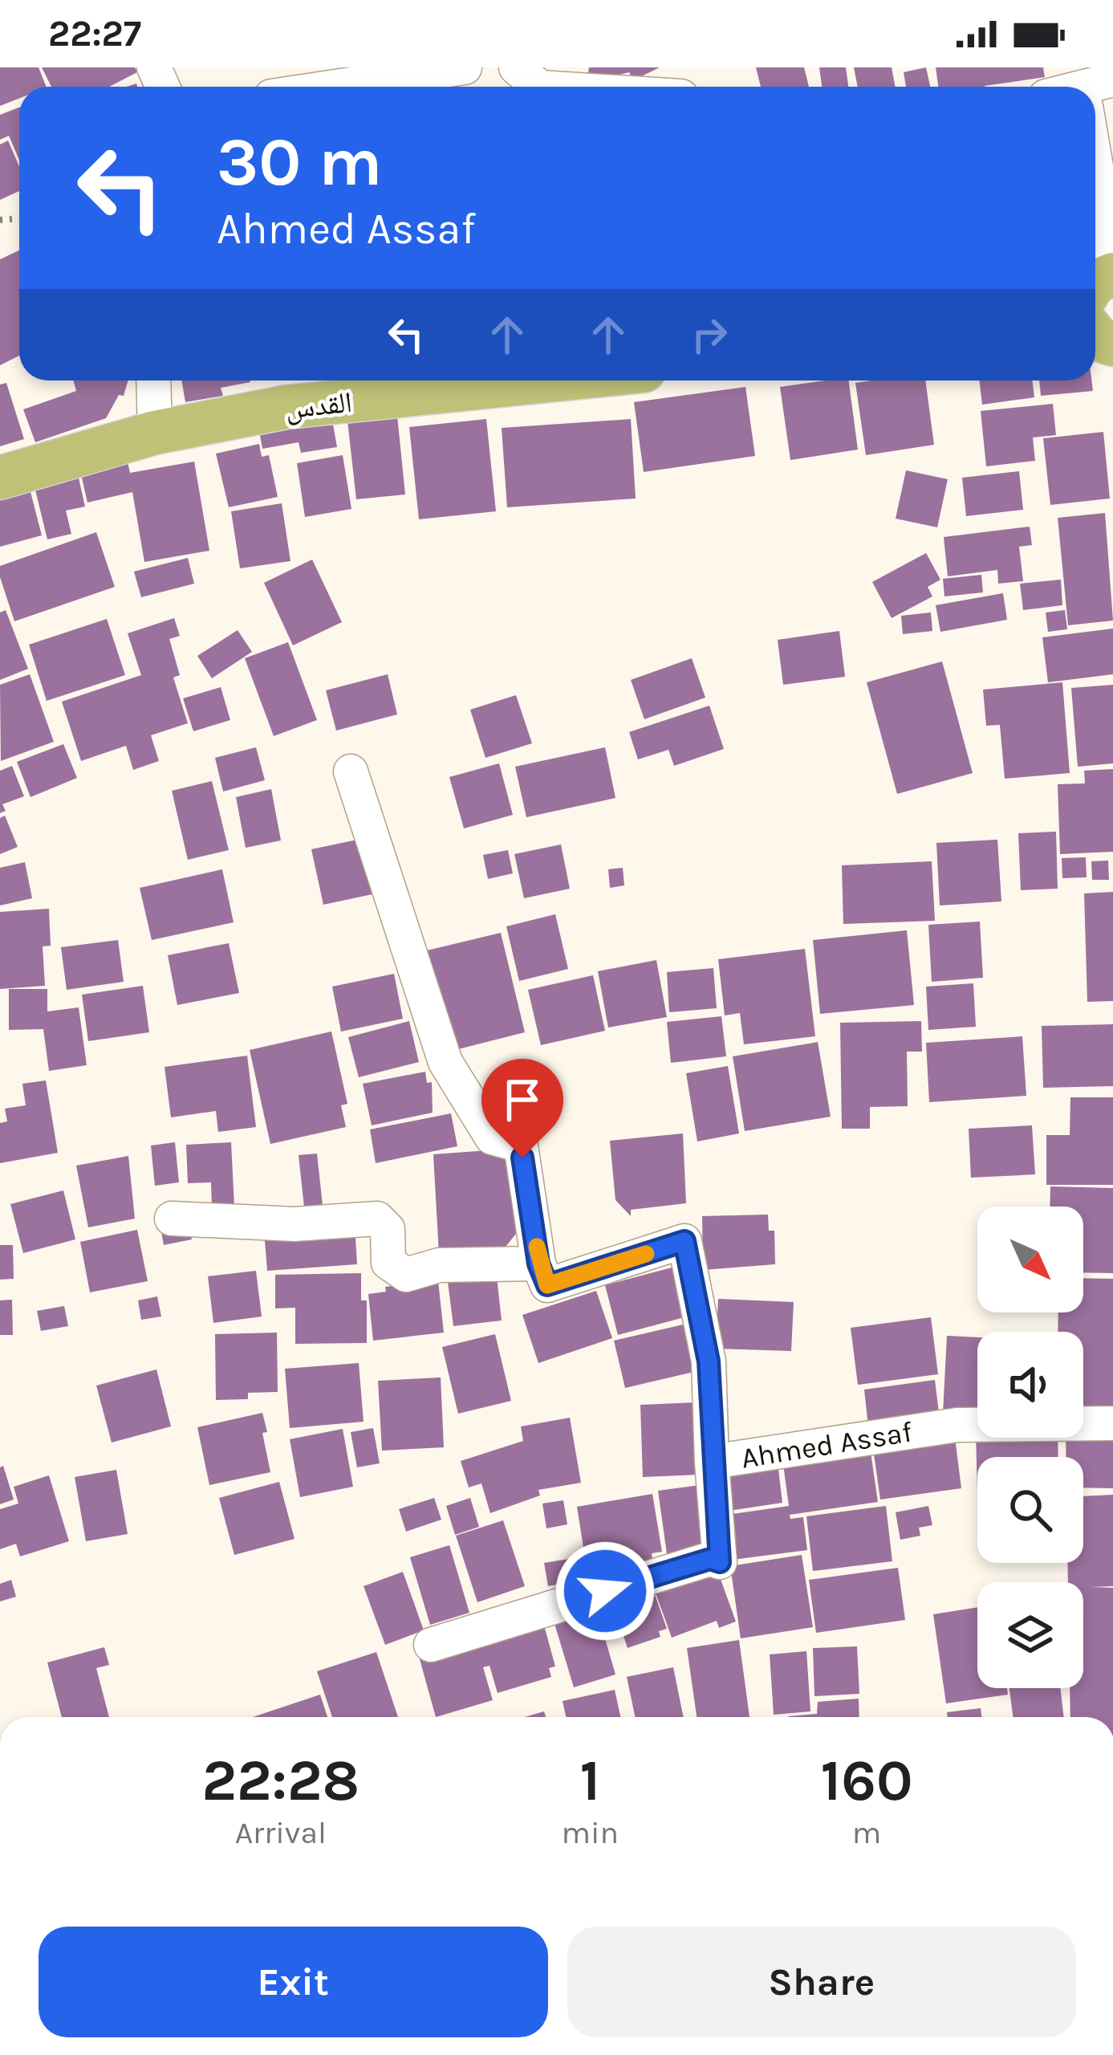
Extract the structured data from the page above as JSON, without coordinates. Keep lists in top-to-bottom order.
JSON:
{
  "streets": {
    "main road": ["القدس"],
    "street": ["Ahmed Assaf"]
  },
  "north": "bottom right",
  "page": {
    "status": "22:27",
    "turn": ["30 m", "Ahmed Assaf"],
    "eta": [
      "22:28",
      "Arrival",
      "1",
      "min",
      "160",
      "m"
    ],
    "buttons": ["Exit", "Share"]
  }
}
